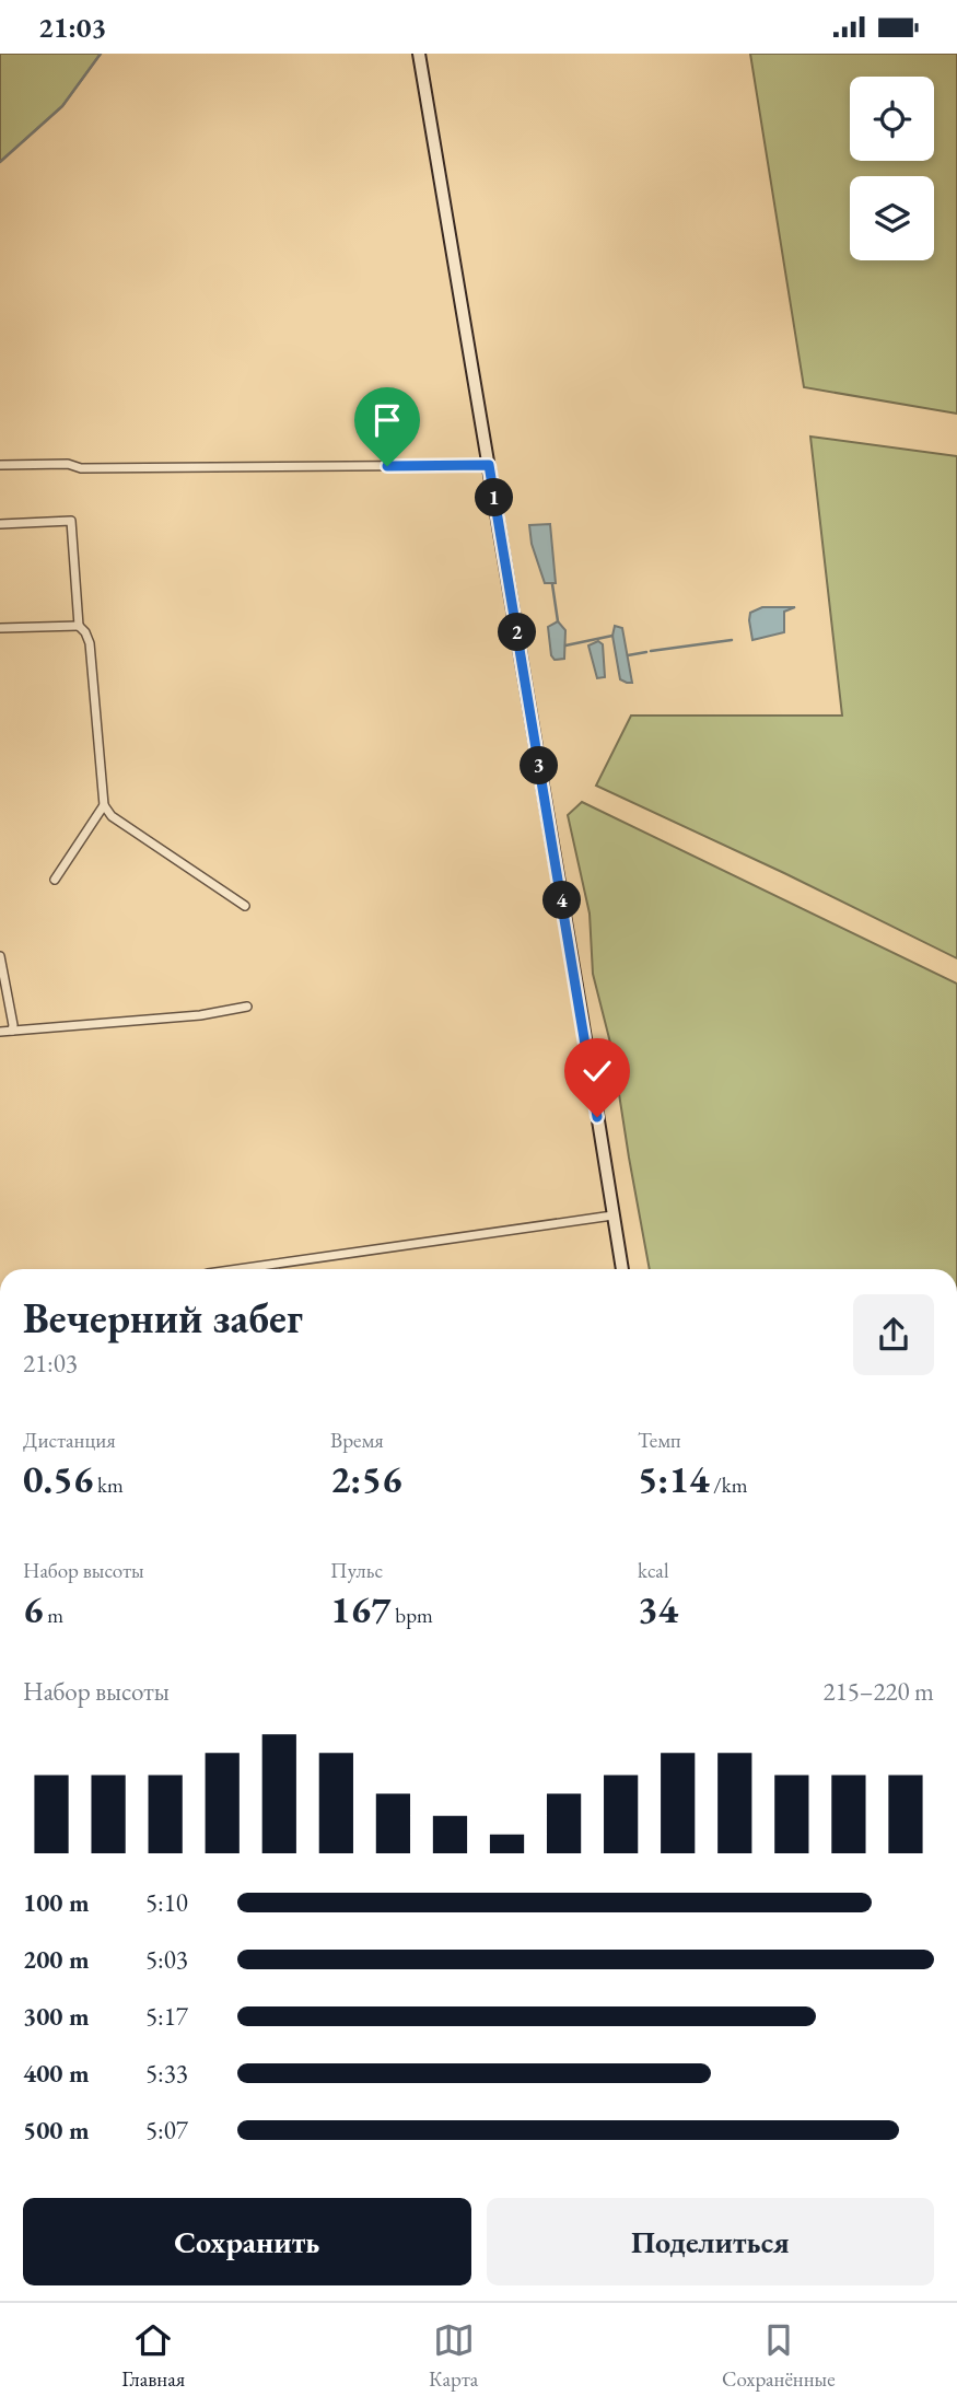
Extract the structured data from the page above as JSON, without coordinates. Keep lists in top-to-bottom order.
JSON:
{
  "page": {
    "status": "21:03",
    "pins": [
      "1",
      "2",
      "3",
      "4"
    ],
    "heading": ["Вечерний забег", "21:03"],
    "stats": [
      ["Дистанция", "0.56 km"],
      ["Время", "2:56"],
      ["Темп", "5:14 /km"],
      ["Набор высоты", "6 m"],
      ["Пульс", "167 bpm"],
      ["kcal", "34"]
    ],
    "chart": ["Набор высоты", "215–220 m"],
    "list": [
      {
        "name": "100 m",
        "note": "5:10"
      },
      {
        "name": "200 m",
        "note": "5:03"
      },
      {
        "name": "300 m",
        "note": "5:17"
      },
      {
        "name": "400 m",
        "note": "5:33"
      },
      {
        "name": "500 m",
        "note": "5:07"
      }
    ],
    "buttons": ["Сохранить", "Поделиться"],
    "tabs": ["Главная", "Карта", "Сохранённые"]
  }
}
